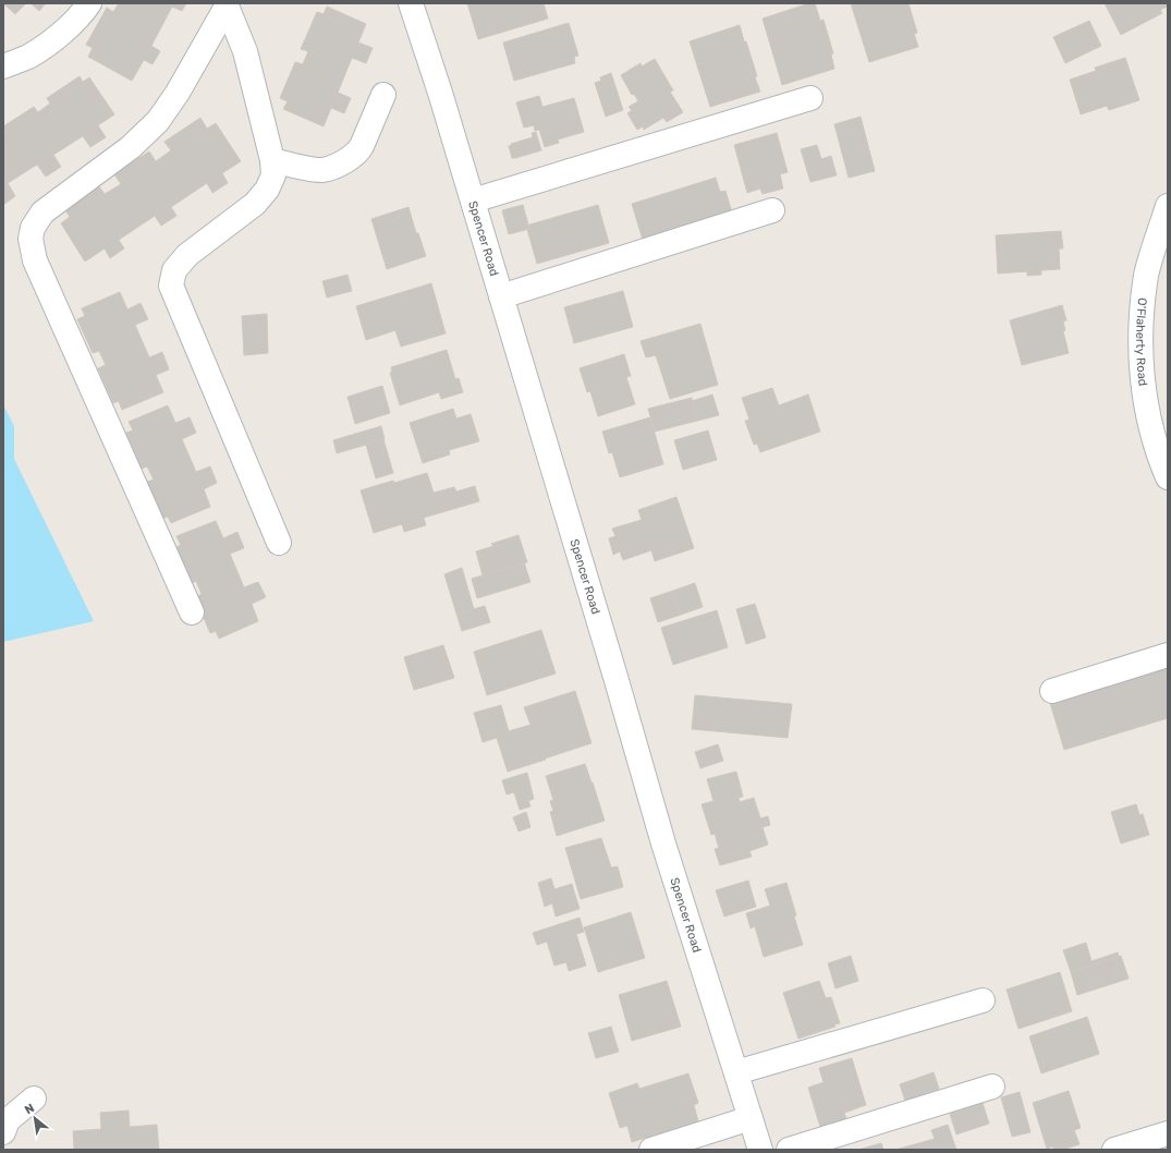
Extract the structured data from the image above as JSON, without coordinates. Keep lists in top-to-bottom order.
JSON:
{
  "streets": {
    "street": ["Spencer Road", "O'Flaherty Road"]
  },
  "north": "top left"
}
